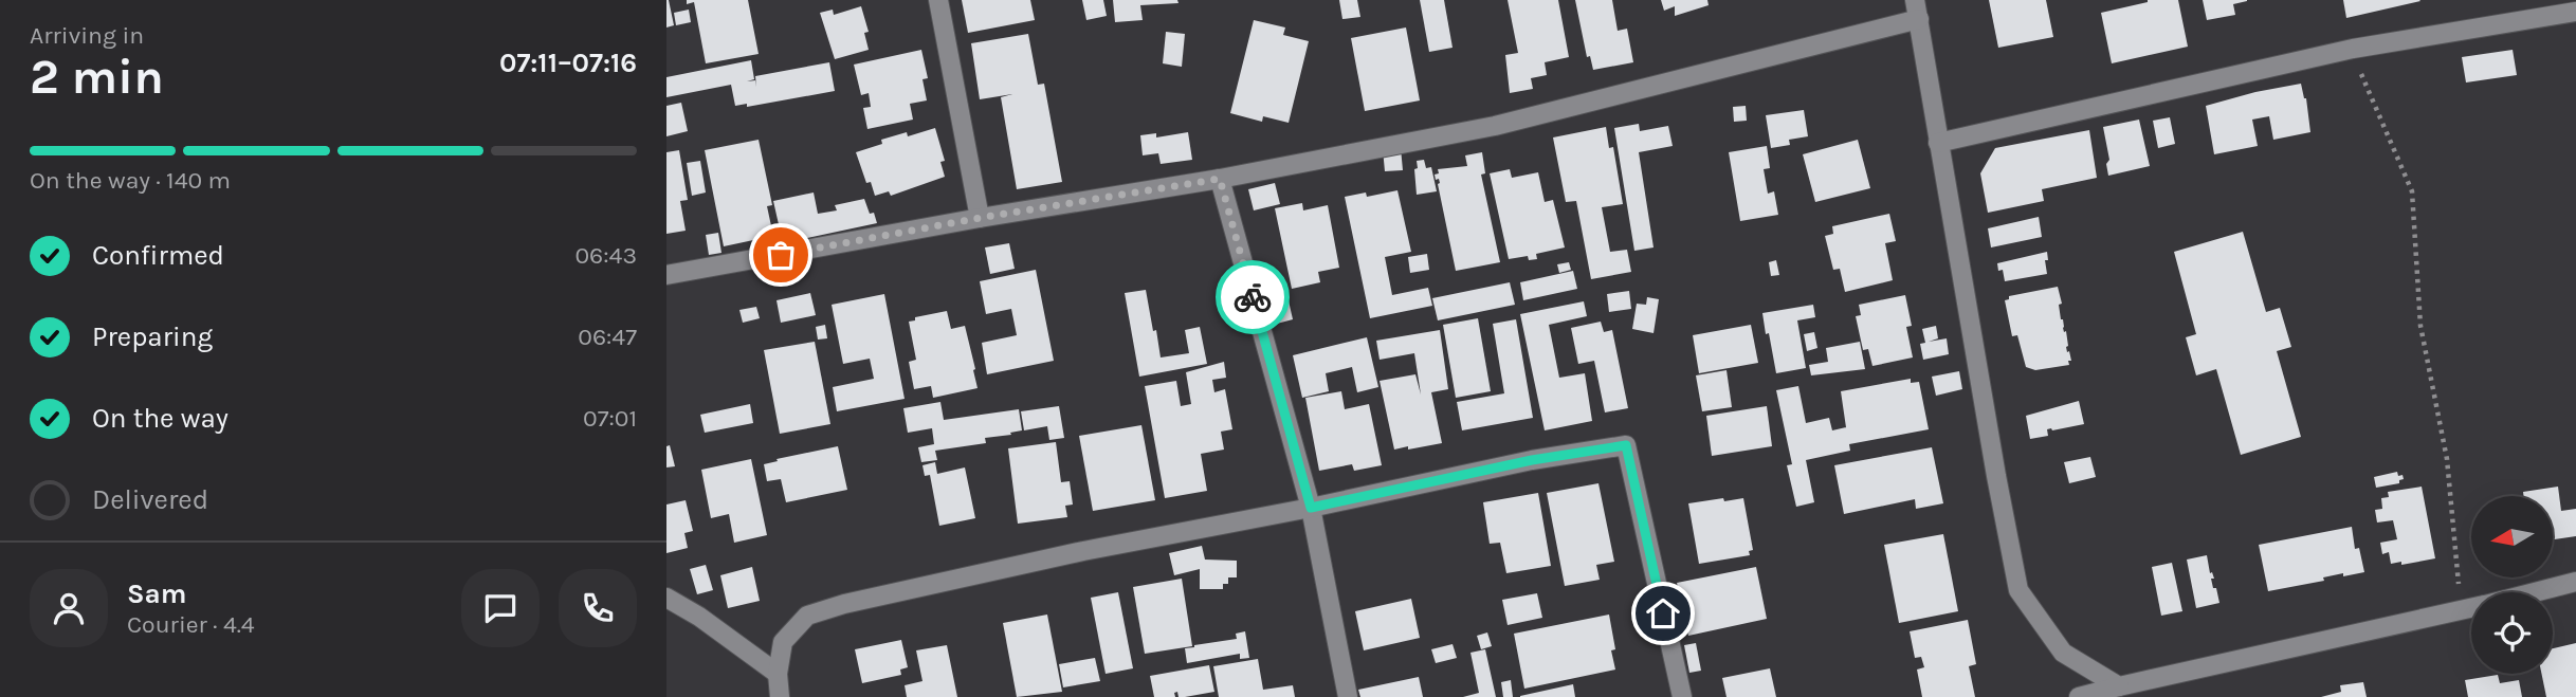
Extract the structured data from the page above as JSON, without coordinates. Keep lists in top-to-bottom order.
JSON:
{
  "north": "left",
  "page": {
    "heading": ["2 min", "Arriving in", "07:11–07:16"],
    "panel": ["Sam", "Courier · 4.4"],
    "bar": "On the way · 140 m",
    "list": [
      ["Confirmed", "06:43"],
      ["Preparing", "06:47"],
      ["On the way", "07:01"],
      "Delivered"
    ]
  }
}
